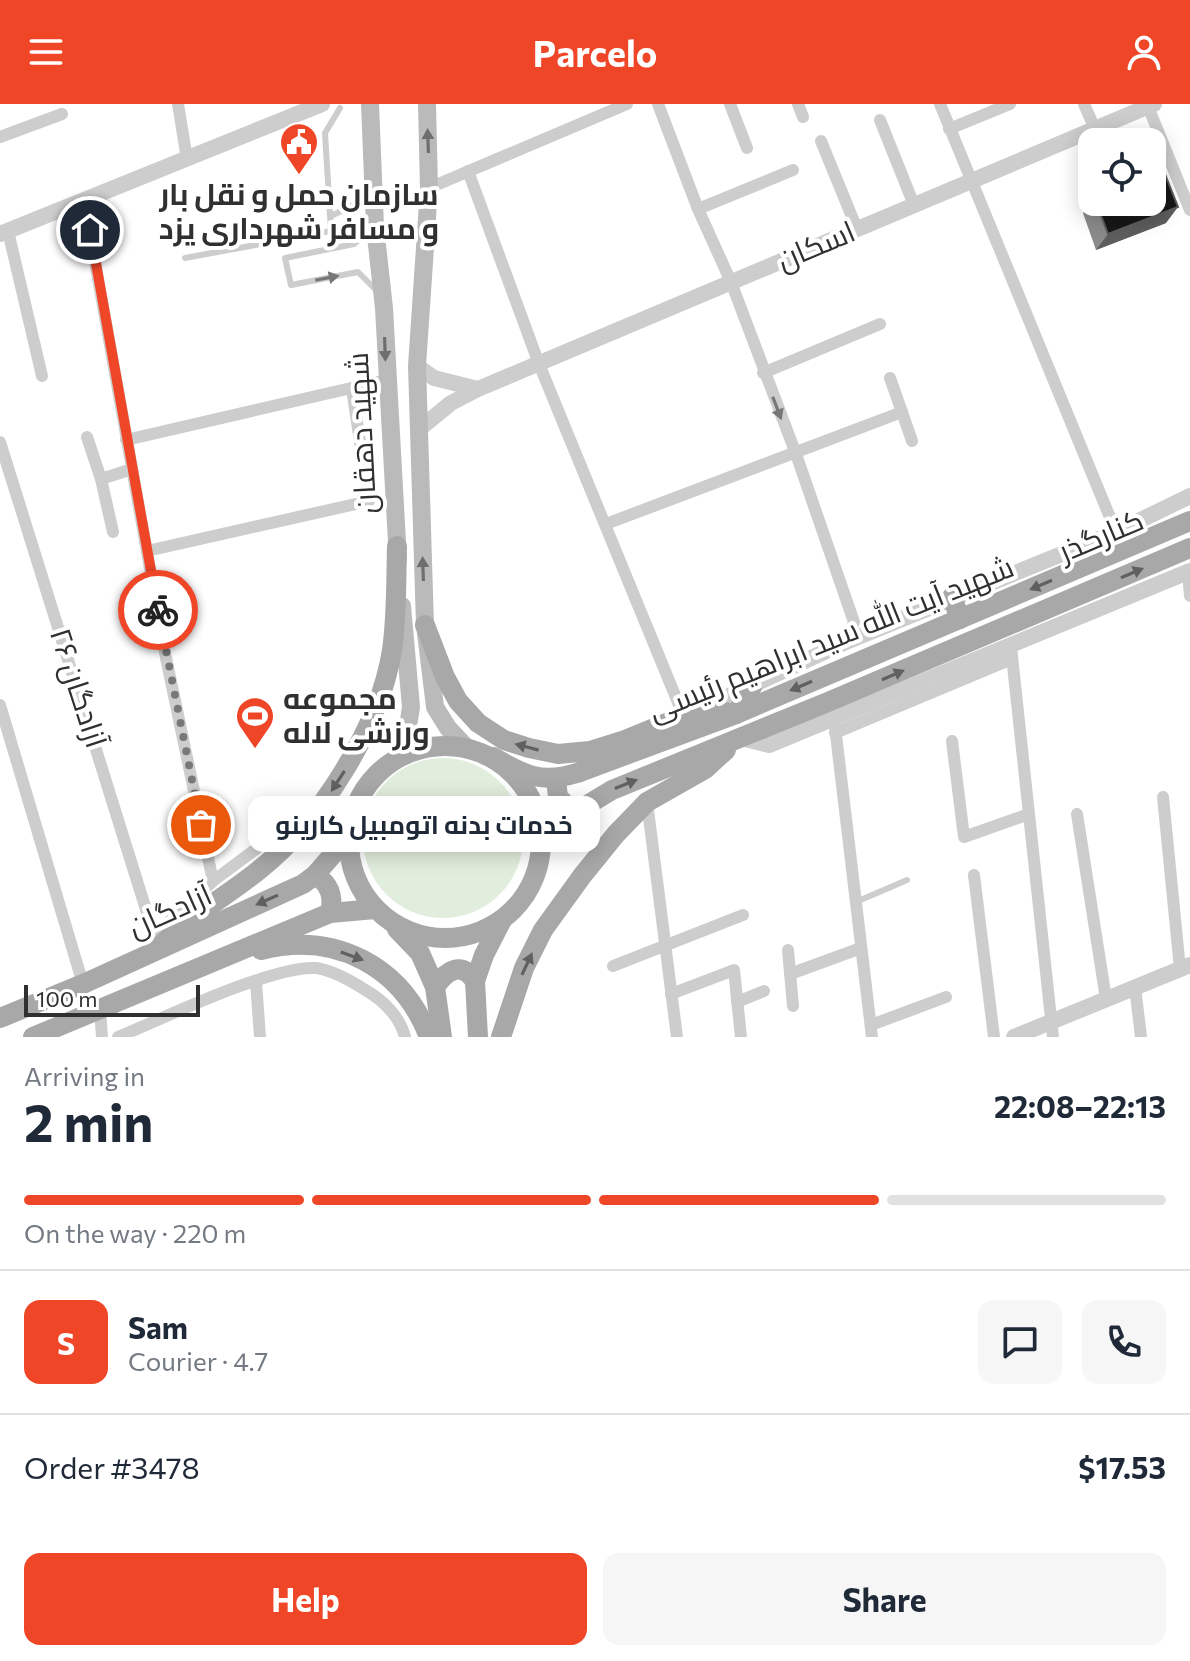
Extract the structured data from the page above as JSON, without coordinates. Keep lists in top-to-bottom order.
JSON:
{
  "streets": {
    "main road": ["شهید دهقان", "شهید آیت الله سید ابراهیم رئیسی", "آزادگان"],
    "street": ["اسکان", "کنارگذر", "۲۶ آزادگان"]
  },
  "crossings": [
    ["اسکان", "شهید دهقان"],
    ["شهید دهقان", "شهید آیت الله سید ابراهیم رئیسی"],
    ["شهید دهقان", "آزادگان"],
    ["شهید آیت الله سید ابراهیم رئیسی", "آزادگان"],
    ["۲۶ آزادگان", "آزادگان"]
  ],
  "places": {
    "public building": ["سازمان حمل و نقل بار و مسافر شهرداری یزد"],
    "sports": ["مجموعه ورزشی لاله"],
    "other": ["خدمات بدنه اتومبیل کارینو"]
  },
  "scale_bar": "100 m",
  "page": {
    "header": "Parcelo",
    "bubble": "خدمات بدنه اتومبیل کارینو",
    "scale": "100 m",
    "heading": ["2 min", "Arriving in", "22:08–22:13"],
    "panel": [
      "Sam",
      "Courier · 4.7",
      "Order #3478",
      "$17.53"
    ],
    "bar": "On the way · 220 m",
    "round": "S",
    "buttons": ["Help", "Share"]
  }
}
